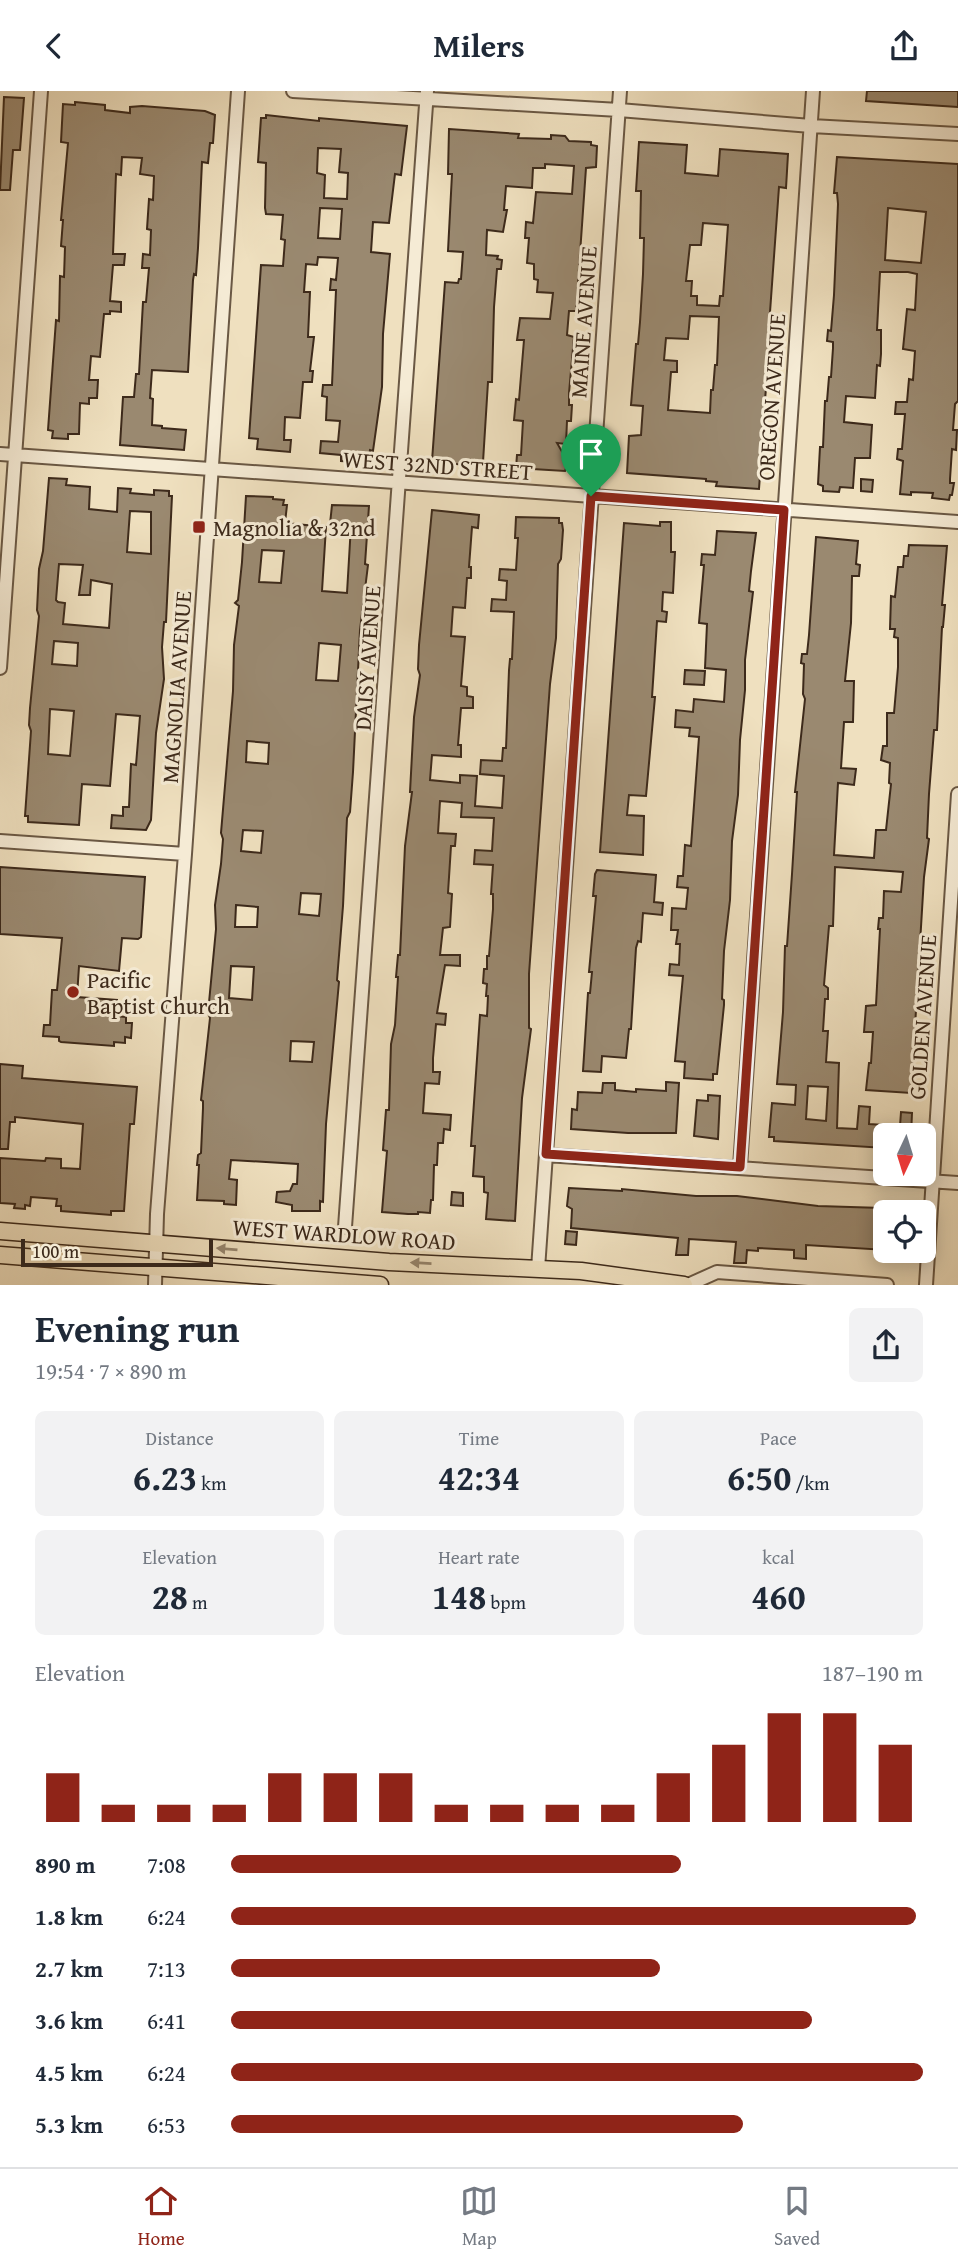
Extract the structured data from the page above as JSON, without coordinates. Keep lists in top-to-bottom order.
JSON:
{
  "streets": {
    "main road": ["WEST WARDLOW ROAD"],
    "street": [
      "MAINE AVENUE",
      "OREGON AVENUE",
      "WEST 32ND STREET",
      "DAISY AVENUE",
      "MAGNOLIA AVENUE",
      "GOLDEN AVENUE"
    ]
  },
  "crossings": [
    ["MAINE AVENUE", "WEST 32ND STREET"],
    ["MAINE AVENUE", "WEST WARDLOW ROAD"],
    ["OREGON AVENUE", "WEST 32ND STREET"],
    ["WEST 32ND STREET", "DAISY AVENUE"],
    ["WEST 32ND STREET", "MAGNOLIA AVENUE"],
    ["MAGNOLIA AVENUE", "WEST WARDLOW ROAD"]
  ],
  "places": {
    "transit": ["Magnolia & 32nd"],
    "other": ["Pacific Baptist Church"]
  },
  "scale_bar": "100 m",
  "north": "bottom",
  "page": {
    "header": "Milers",
    "scale": "100 m",
    "heading": ["Evening run", "19:54 · 7 × 890 m"],
    "stats": [
      ["Distance", "6.23 km"],
      ["Time", "42:34"],
      ["Pace", "6:50 /km"],
      ["Elevation", "28 m"],
      ["Heart rate", "148 bpm"],
      ["kcal", "460"]
    ],
    "chart": ["Elevation", "187–190 m"],
    "list": [
      {
        "name": "890 m",
        "note": "7:08"
      },
      {
        "name": "1.8 km",
        "note": "6:24"
      },
      {
        "name": "2.7 km",
        "note": "7:13"
      },
      {
        "name": "3.6 km",
        "note": "6:41"
      },
      {
        "name": "4.5 km",
        "note": "6:24"
      },
      {
        "name": "5.3 km",
        "note": "6:53"
      }
    ],
    "tabs": ["Home", "Map", "Saved"]
  }
}
